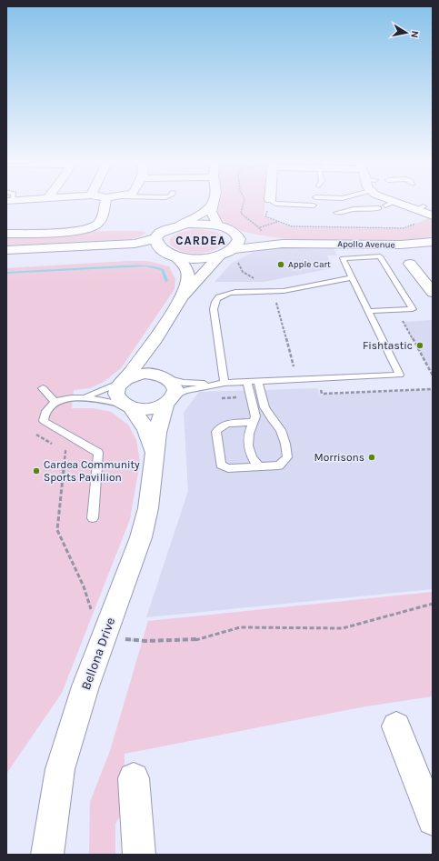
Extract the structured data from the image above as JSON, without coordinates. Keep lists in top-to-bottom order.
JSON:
{
  "streets": {
    "street": ["Apollo Avenue", "Bellona Drive"]
  },
  "districts": ["CARDEA"],
  "places": [
    "Apple Cart",
    "Fishtastic",
    "Morrisons",
    "Cardea Community Sports Pavillion"
  ],
  "north": "right"
}
